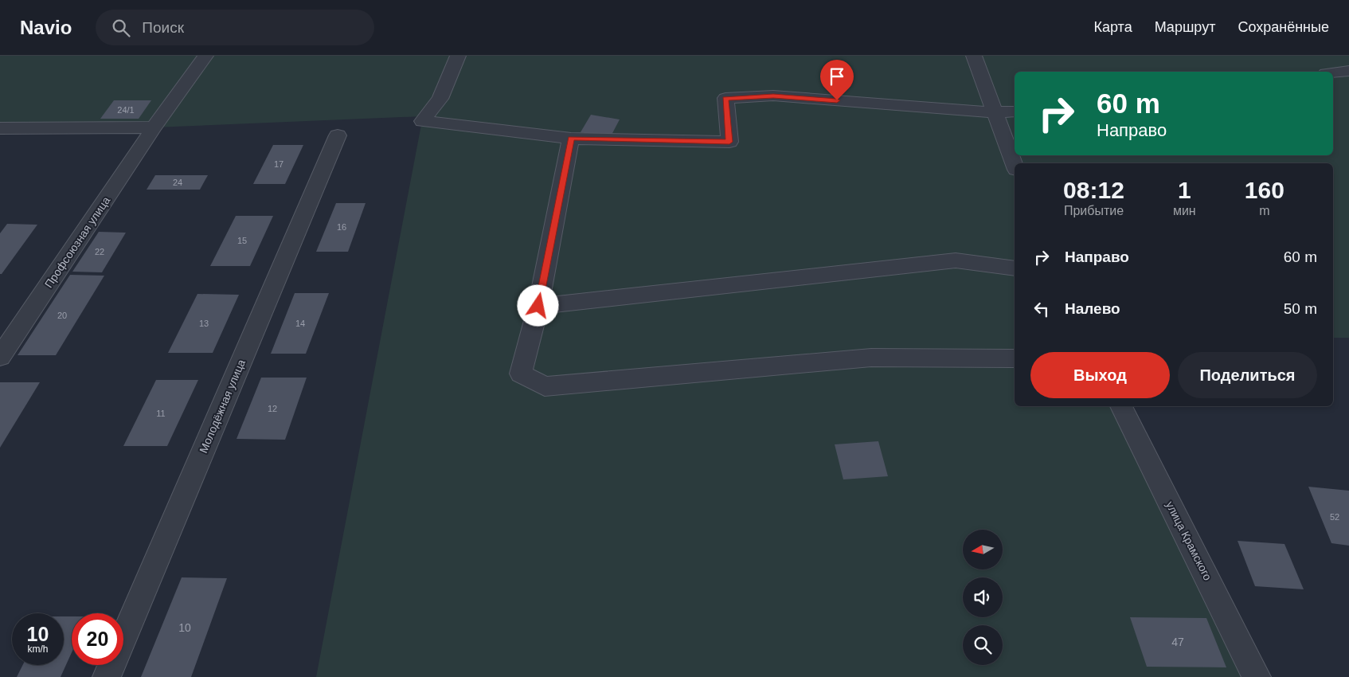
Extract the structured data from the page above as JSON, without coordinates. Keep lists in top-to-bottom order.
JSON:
{
  "streets": {
    "street": ["Профсоюзная улица", "Молодёжная улица", "улица Крамского"]
  },
  "house_numbers": [
    "24/1",
    "17",
    "24",
    "16",
    "15",
    "22",
    "20",
    "13",
    "14",
    "12",
    "11",
    "52",
    "10",
    "47"
  ],
  "north": "left",
  "page": {
    "header": "Navio",
    "search": "Поиск",
    "nav": ["Карта", "Маршрут", "Сохранённые"],
    "turn": ["60 m", "Направо"],
    "eta": [
      "08:12",
      "Прибытие",
      "1",
      "мин",
      "160",
      "m"
    ],
    "list": [
      {
        "name": "Направо",
        "value": "60 m"
      },
      {
        "name": "Налево",
        "value": "50 m"
      }
    ],
    "buttons": ["Выход", "Поделиться"],
    "speed": "10 km/h",
    "limit": "20"
  }
}
